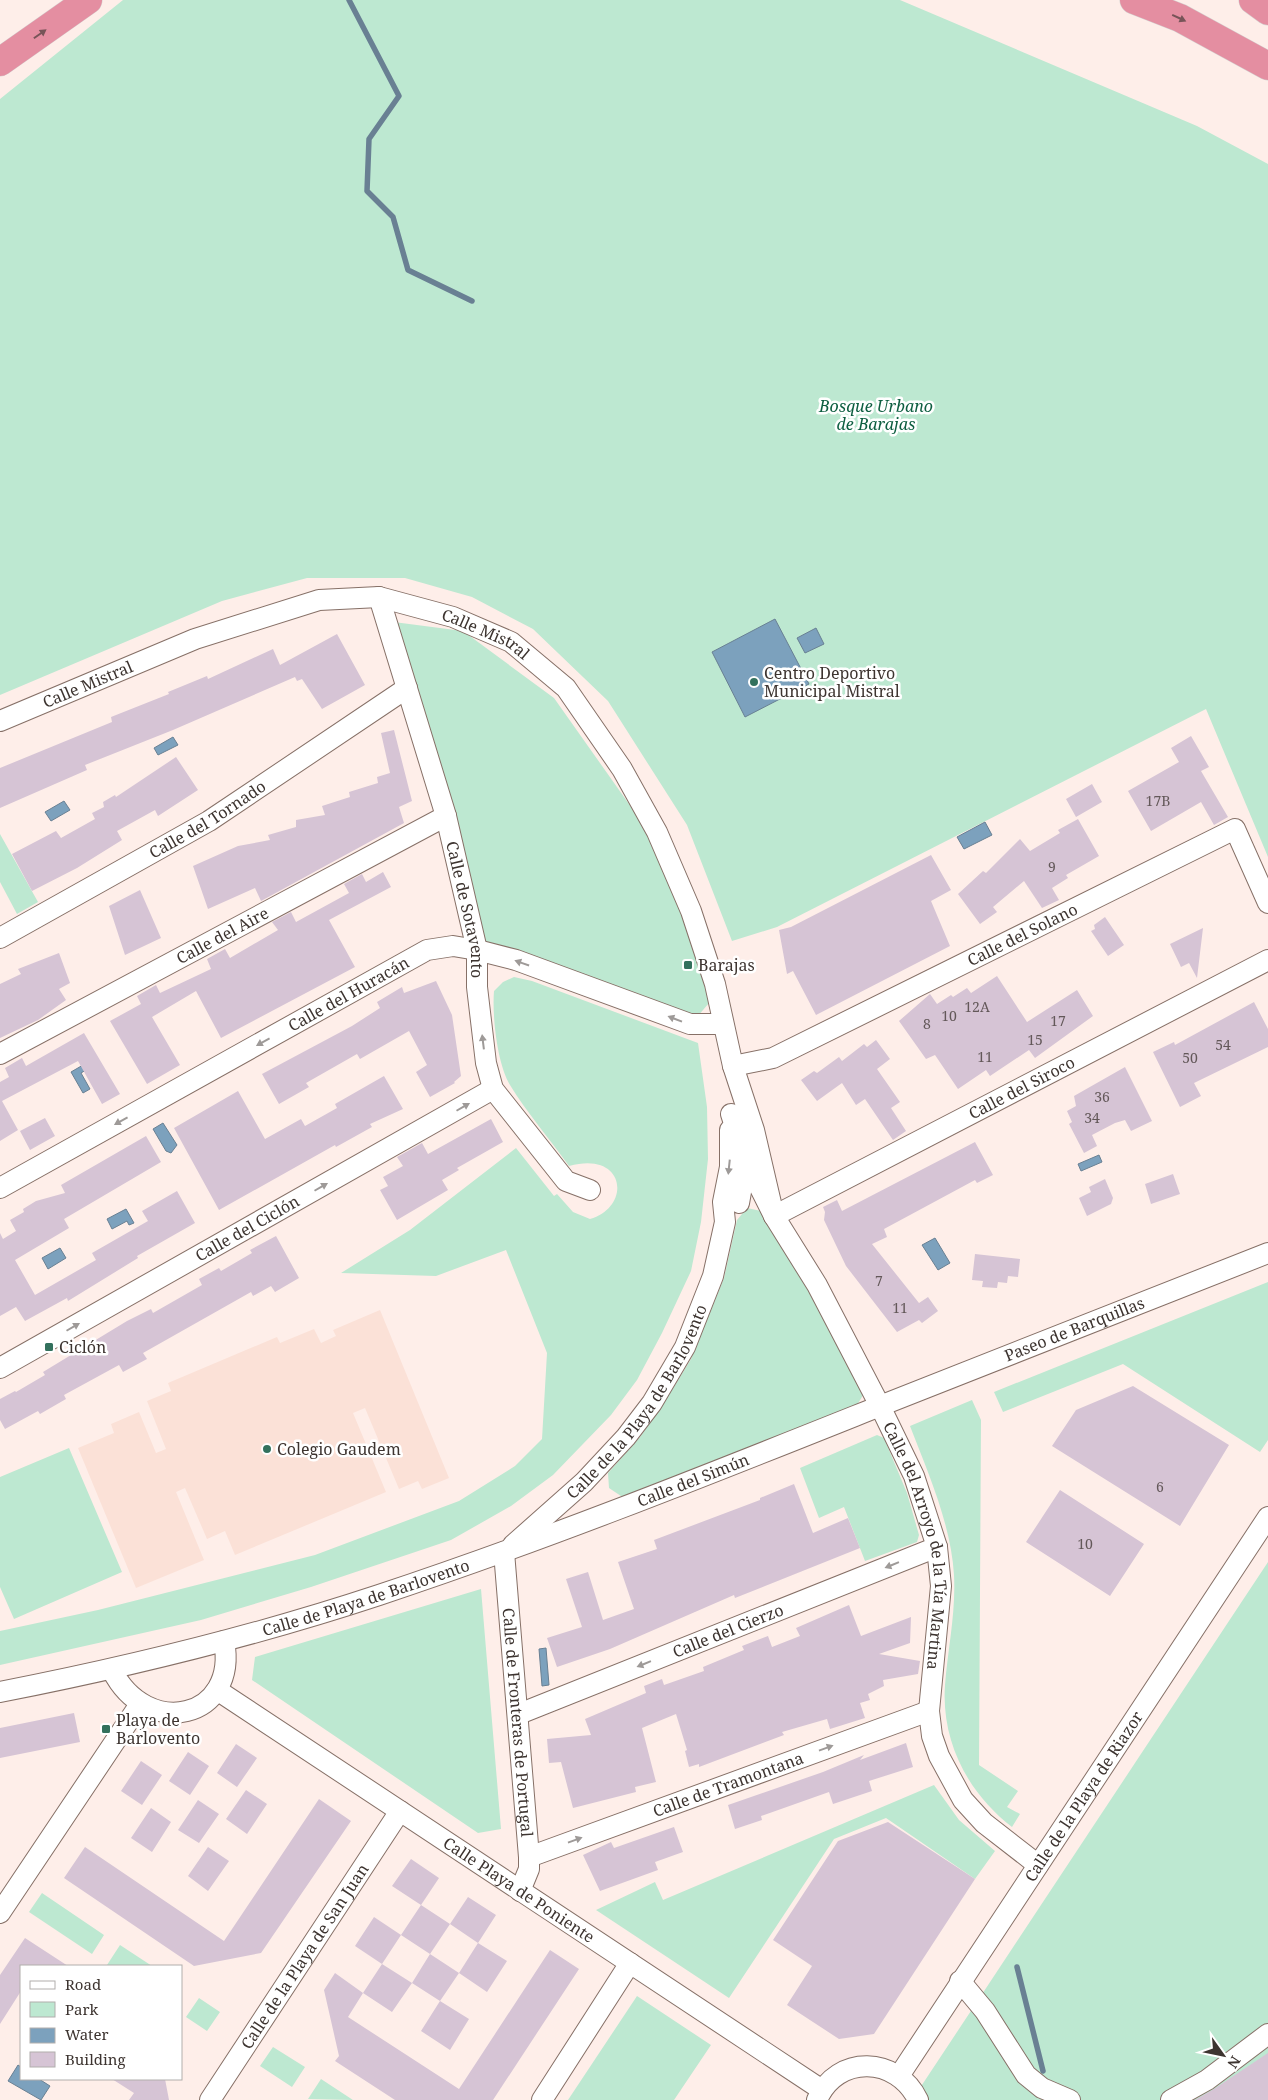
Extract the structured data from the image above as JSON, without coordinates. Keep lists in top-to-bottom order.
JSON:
{
  "streets": {
    "street": [
      "Calle Mistral",
      "Calle del Tornado",
      "Calle de Sotavento",
      "Calle del Aire",
      "Calle del Solano",
      "Calle del Huracán",
      "Calle del Siroco",
      "Calle del Ciclón",
      "Paseo de Barquillas",
      "Calle de la Playa de Barlovento",
      "Calle del Simún",
      "Calle del Arroyo de la Tía Martina",
      "Calle de Playa de Barlovento",
      "Calle del Cierzo",
      "Calle de Fronteras de Portugal",
      "Calle de Tramontana",
      "Calle de la Playa de Riazor",
      "Calle Playa de Poniente",
      "Calle de la Playa de San Juan"
    ]
  },
  "crossings": [
    ["Calle Mistral", "Calle de Sotavento"],
    ["Calle Mistral", "Calle del Solano"],
    ["Calle Mistral", "Calle del Huracán"],
    ["Calle del Tornado", "Calle de Sotavento"],
    ["Calle de Sotavento", "Calle del Aire"],
    ["Calle de Sotavento", "Calle del Huracán"],
    ["Calle de Sotavento", "Calle del Ciclón"],
    ["Calle del Siroco", "Calle del Arroyo de la Tía Martina"],
    ["Paseo de Barquillas", "Calle del Simún"],
    ["Paseo de Barquillas", "Calle del Arroyo de la Tía Martina"],
    ["Calle de la Playa de Barlovento", "Calle del Simún"],
    ["Calle de la Playa de Barlovento", "Calle de Playa de Barlovento"],
    ["Calle de la Playa de Barlovento", "Calle de Fronteras de Portugal"],
    ["Calle del Simún", "Calle del Arroyo de la Tía Martina"],
    ["Calle del Simún", "Calle de Playa de Barlovento"],
    ["Calle del Simún", "Calle de Fronteras de Portugal"],
    ["Calle del Arroyo de la Tía Martina", "Calle del Cierzo"],
    ["Calle del Arroyo de la Tía Martina", "Calle de Tramontana"],
    ["Calle del Arroyo de la Tía Martina", "Calle de la Playa de Riazor"],
    ["Calle de Playa de Barlovento", "Calle de Fronteras de Portugal"],
    ["Calle del Cierzo", "Calle de Fronteras de Portugal"],
    ["Calle de Fronteras de Portugal", "Calle de Tramontana"],
    ["Calle de Fronteras de Portugal", "Calle Playa de Poniente"],
    ["Calle Playa de Poniente", "Calle de la Playa de San Juan"]
  ],
  "one_way": [
    "Calle del Huracán",
    "Calle del Ciclón",
    "Calle del Cierzo",
    "Calle de Tramontana"
  ],
  "parks": ["Bosque Urbano de Barajas"],
  "places": {
    "other": ["Centro Deportivo Municipal Mistral", "Colegio Gaudem"],
    "transit": ["Barajas", "Ciclón", "Playa de Barlovento"]
  },
  "house_numbers": [
    "17B",
    "9",
    "12A",
    "10",
    "17",
    "8",
    "15",
    "54",
    "11",
    "50",
    "36",
    "34",
    "7",
    "11",
    "6",
    "10"
  ],
  "legend": [
    "Road",
    "Park",
    "Water",
    "Building"
  ],
  "north": "bottom right"
}
